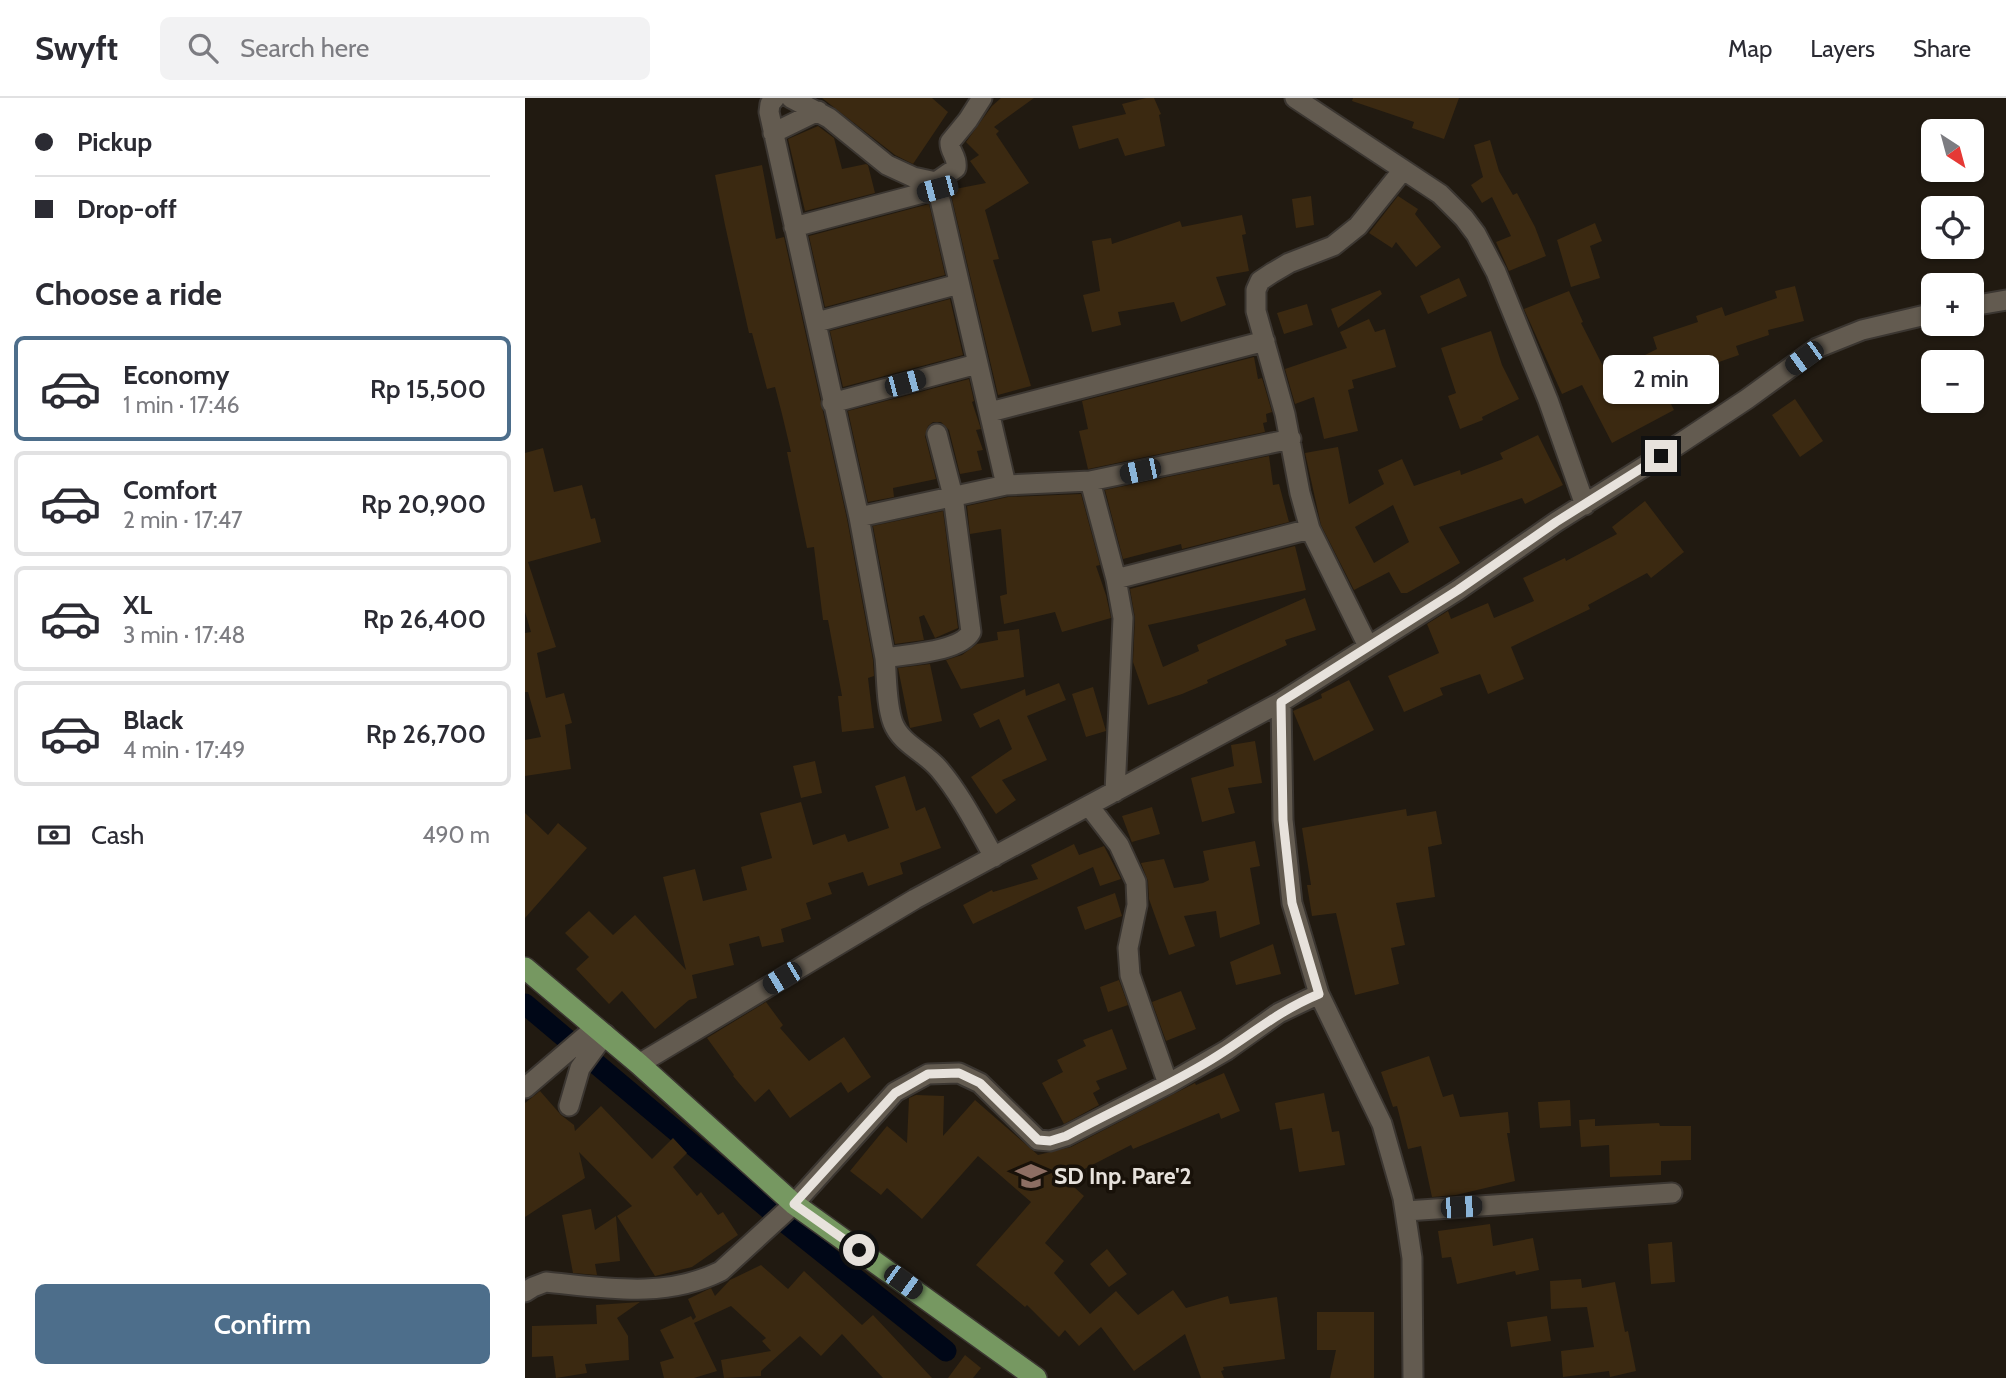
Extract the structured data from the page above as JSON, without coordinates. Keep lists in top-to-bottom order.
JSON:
{
  "places": {
    "school or university": ["SD Inp. Pare'2"]
  },
  "north": "bottom right",
  "page": {
    "header": "Swyft",
    "search": "Search here",
    "nav": ["Map", "Layers", "Share"],
    "banner": ["Pickup", "Drop-off"],
    "map_buttons": ["+", "−"],
    "heading": "Choose a ride",
    "list": [
      {
        "name": "Economy",
        "note": "1 min · 17:46",
        "value": "Rp 15,500"
      },
      {
        "name": "Comfort",
        "note": "2 min · 17:47",
        "value": "Rp 20,900"
      },
      {
        "name": "XL",
        "note": "3 min · 17:48",
        "value": "Rp 26,400"
      },
      {
        "name": "Black",
        "note": "4 min · 17:49",
        "value": "Rp 26,700"
      }
    ],
    "bubble": "2 min",
    "pay": ["Cash", "490 m"],
    "buttons": "Confirm"
  }
}
